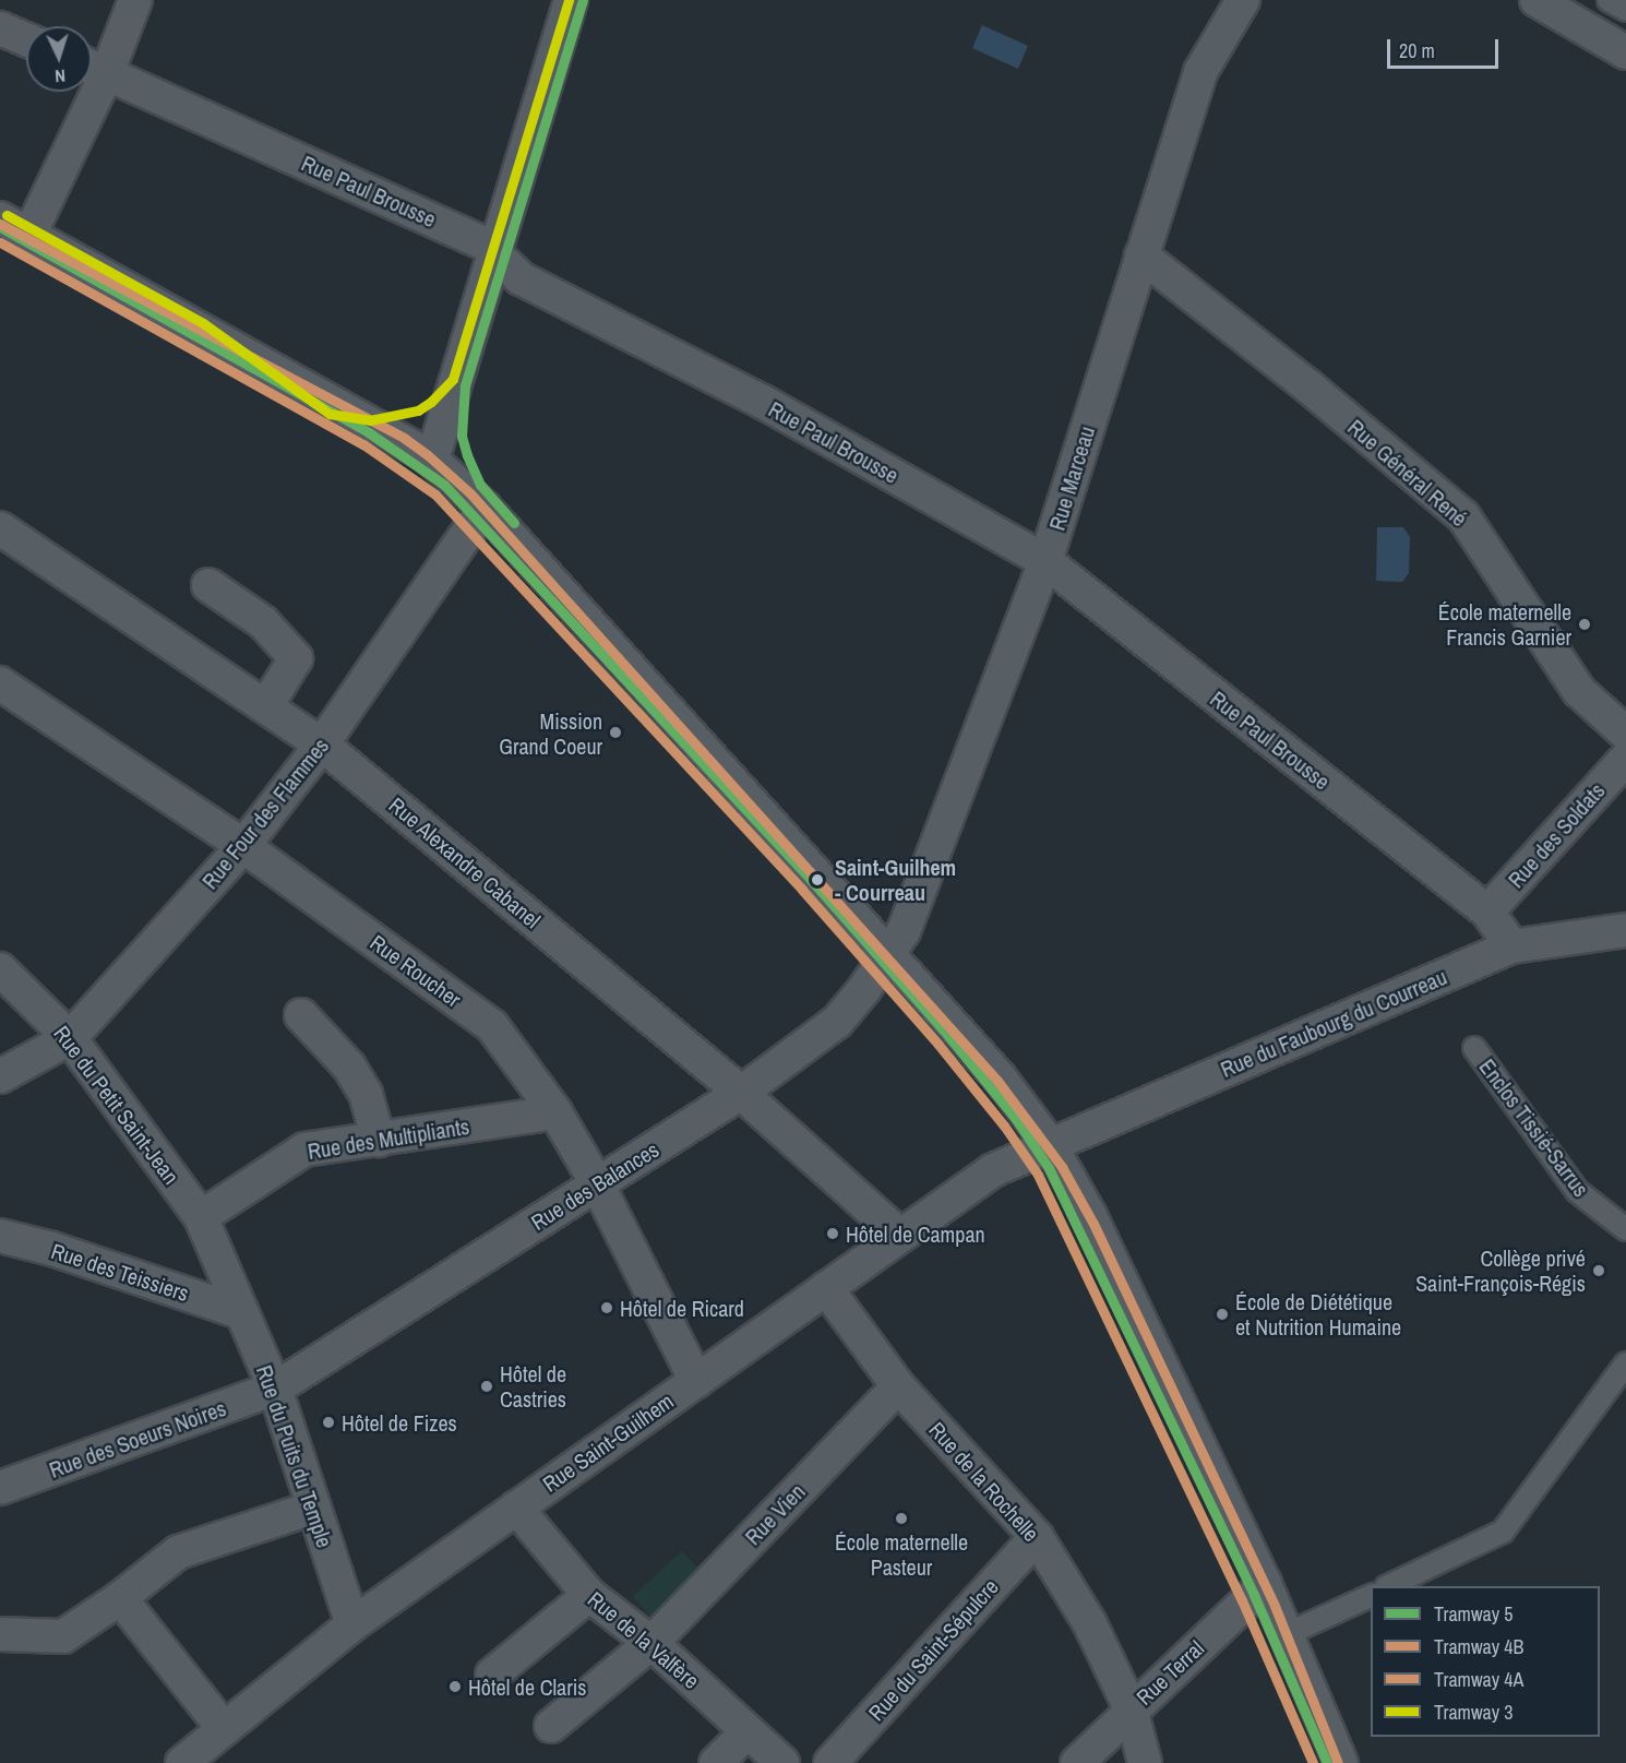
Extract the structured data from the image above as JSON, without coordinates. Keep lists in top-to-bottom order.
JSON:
{
  "streets": {
    "street": [
      "Rue Paul Brousse",
      "Rue Général René",
      "Rue Marceau",
      "Rue Four des Flammes",
      "Rue des Soldats",
      "Rue Alexandre Cabanel",
      "Rue Roucher",
      "Rue du Faubourg du Courreau",
      "Rue du Petit Saint-Jean",
      "Rue des Multipliants",
      "Rue des Balances",
      "Rue des Teissiers",
      "Rue des Soeurs Noires",
      "Rue Saint-Guilhem",
      "Rue du Puits du Temple",
      "Rue de la Rochelle",
      "Rue Vien",
      "Rue de la Valfère",
      "Rue du Saint-Sépulcre",
      "Rue Terral"
    ],
    "lane": ["Enclos Tissié-Sarrus"]
  },
  "crossings": [
    ["Rue Paul Brousse", "Rue Marceau"],
    ["Rue Paul Brousse", "Rue des Soldats"],
    ["Rue Paul Brousse", "Rue du Faubourg du Courreau"],
    ["Rue Général René", "Rue Marceau"],
    ["Rue Marceau", "Rue des Balances"],
    ["Rue Four des Flammes", "Rue Alexandre Cabanel"],
    ["Rue Four des Flammes", "Rue Roucher"],
    ["Rue Four des Flammes", "Rue du Petit Saint-Jean"],
    ["Rue Alexandre Cabanel", "Rue des Balances"],
    ["Rue Alexandre Cabanel", "Rue Saint-Guilhem"],
    ["Rue Roucher", "Rue des Multipliants"],
    ["Rue Roucher", "Rue des Balances"],
    ["Rue Roucher", "Rue Saint-Guilhem"],
    ["Rue du Faubourg du Courreau", "Rue Saint-Guilhem"],
    ["Rue du Petit Saint-Jean", "Rue des Multipliants"],
    ["Rue du Petit Saint-Jean", "Rue du Puits du Temple"],
    ["Rue des Multipliants", "Rue du Puits du Temple"],
    ["Rue des Balances", "Rue des Soeurs Noires"],
    ["Rue des Balances", "Rue du Puits du Temple"],
    ["Rue des Teissiers", "Rue du Puits du Temple"],
    ["Rue des Soeurs Noires", "Rue du Puits du Temple"],
    ["Rue Saint-Guilhem", "Rue du Puits du Temple"],
    ["Rue Saint-Guilhem", "Rue de la Rochelle"],
    ["Rue Saint-Guilhem", "Rue de la Valfère"],
    ["Rue de la Rochelle", "Rue Vien"],
    ["Rue de la Rochelle", "Rue du Saint-Sépulcre"],
    ["Rue de la Rochelle", "Rue Terral"],
    ["Rue Vien", "Rue de la Valfère"]
  ],
  "places": [
    "École maternelle Francis Garnier",
    "Mission Grand Coeur",
    "Saint-Guilhem - Courreau",
    "Hôtel de Campan",
    "Collège privé Saint-François-Régis",
    "Hôtel de Ricard",
    "École de Diététique et Nutrition Humaine",
    "Hôtel de Castries",
    "Hôtel de Fizes",
    "École maternelle Pasteur",
    "Hôtel de Claris"
  ],
  "lines": [
    "tram line 5",
    "tram line 3",
    "tram line 4B",
    "tram line 4A"
  ],
  "legend": [
    "Tramway 5",
    "Tramway 4B",
    "Tramway 4A",
    "Tramway 3"
  ],
  "scale_bar": "20 m",
  "north": "bottom"
}
